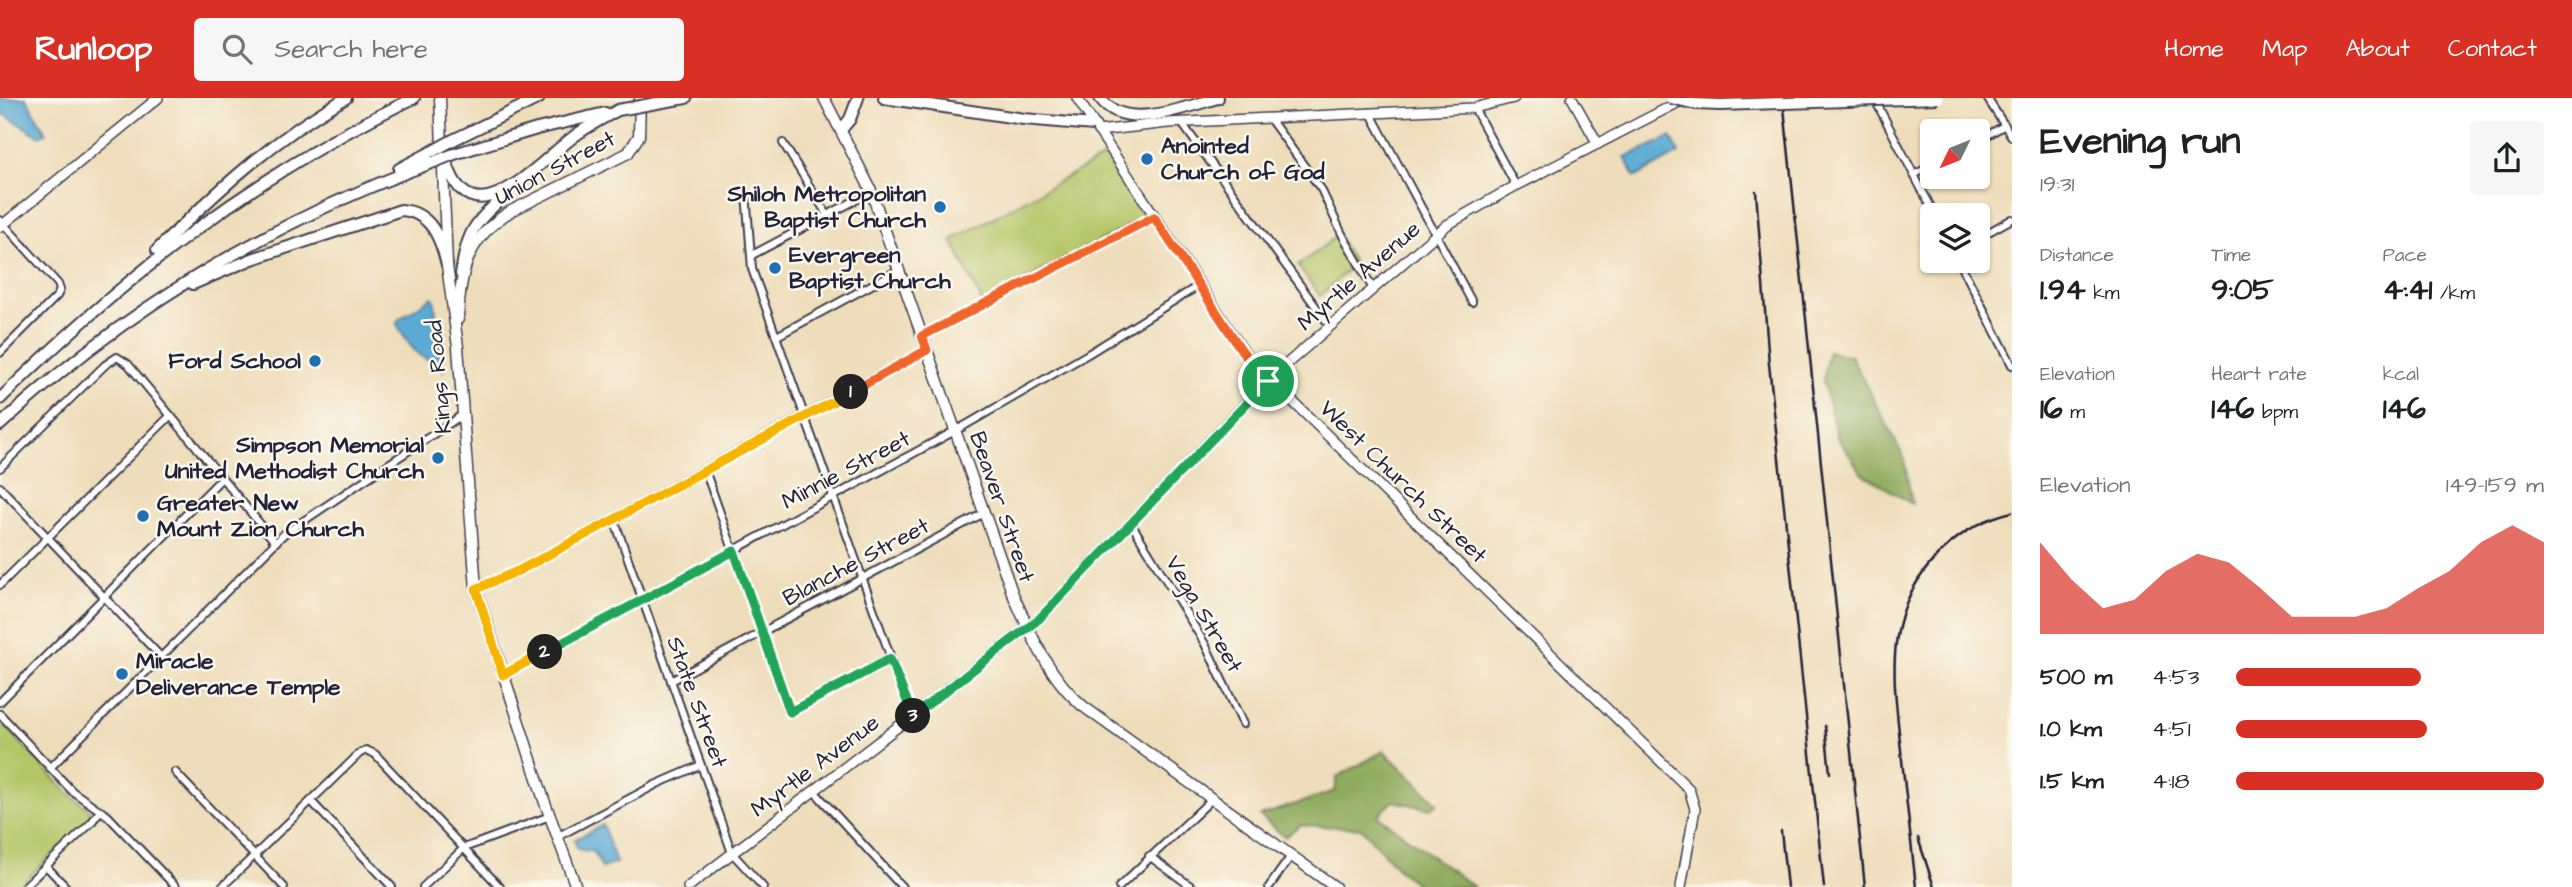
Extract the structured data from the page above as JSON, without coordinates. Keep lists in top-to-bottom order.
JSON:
{
  "streets": {
    "main road": ["Union Street", "Kings Road", "Beaver Street"],
    "street": [
      "Myrtle Avenue",
      "Minnie Street",
      "West Church Street",
      "Blanche Street",
      "Vega Street",
      "State Street"
    ]
  },
  "crossings": [
    ["Union Street", "Kings Road"],
    ["Myrtle Avenue", "West Church Street"],
    ["Myrtle Avenue", "Beaver Street"],
    ["Myrtle Avenue", "Vega Street"],
    ["Myrtle Avenue", "State Street"],
    ["Kings Road", "Minnie Street"],
    ["Minnie Street", "West Church Street"],
    ["Minnie Street", "Beaver Street"],
    ["Minnie Street", "State Street"],
    ["Beaver Street", "Blanche Street"],
    ["Blanche Street", "State Street"]
  ],
  "places": [
    "Anointed Church of God",
    "Shiloh Metropolitan Baptist Church",
    "Evergreen Baptist Church",
    "Ford School",
    "Simpson Memorial United Methodist Church",
    "Greater New Mount Zion Church",
    "Miracle Deliverance Temple"
  ],
  "north": "bottom left",
  "page": {
    "header": "Runloop",
    "search": "Search here",
    "nav": [
      "Home",
      "Map",
      "About",
      "Contact"
    ],
    "heading": ["Evening run", "19:31"],
    "stats": [
      ["Distance", "1.94 km"],
      ["Time", "9:05"],
      ["Pace", "4:41 /km"],
      ["Elevation", "16 m"],
      ["Heart rate", "146 bpm"],
      ["kcal", "146"]
    ],
    "pins": ["1", "2", "3"],
    "chart": ["Elevation", "149–159 m"],
    "list": [
      {
        "name": "500 m",
        "note": "4:53"
      },
      {
        "name": "1.0 km",
        "note": "4:51"
      },
      {
        "name": "1.5 km",
        "note": "4:18"
      }
    ]
  }
}
